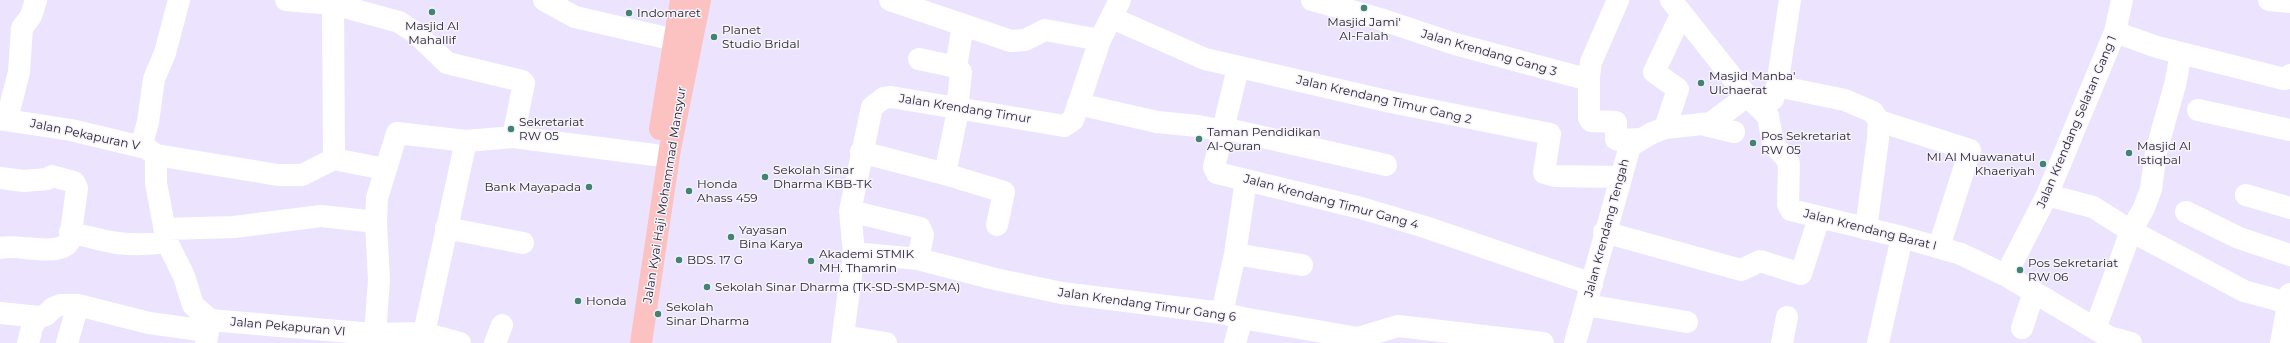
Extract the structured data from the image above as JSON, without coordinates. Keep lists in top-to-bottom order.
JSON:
{
  "streets": {
    "main road": ["Jalan Kyai Haji Mohammad Mansyur"],
    "street": [
      "Jalan Krendang Gang 3",
      "Jalan Krendang Timur Gang 2",
      "Jalan Krendang Timur",
      "Jalan Krendang Selatan Gang 1",
      "Jalan Pekapuran V",
      "Jalan Krendang Timur Gang 4",
      "Jalan Krendang Tengah",
      "Jalan Krendang Barat I",
      "Jalan Krendang Timur Gang 6",
      "Jalan Pekapuran VI"
    ]
  },
  "crossings": [
    ["Jalan Krendang Timur Gang 2", "Jalan Krendang Timur"],
    ["Jalan Krendang Timur Gang 2", "Jalan Krendang Timur Gang 4"],
    ["Jalan Krendang Timur Gang 2", "Jalan Krendang Tengah"],
    ["Jalan Krendang Timur", "Jalan Krendang Timur Gang 6"],
    ["Jalan Krendang Timur Gang 4", "Jalan Krendang Tengah"]
  ],
  "places": [
    "Masjid Jami' Al-Falah",
    "Masjid Al Mahallif",
    "Indomaret",
    "Planet Studio Bridal",
    "Masjid Manba' Ulchaerat",
    "Sekretariat RW 05",
    "Taman Pendidikan Al-Quran",
    "Pos Sekretariat RW 05",
    "Masjid Al Istiqbal",
    "MI Al Muawanatul Khaeriyah",
    "Sekolah Sinar Dharma KBB-TK",
    "Bank Mayapada",
    "Honda Ahass 459",
    "Yayasan Bina Karya",
    "BDS. 17 G",
    "Akademi STMIK MH. Thamrin",
    "Pos Sekretariat RW 06",
    "Sekolah Sinar Dharma (TK-SD-SMP-SMA)",
    "Honda",
    "Sekolah Sinar Dharma"
  ]
}
